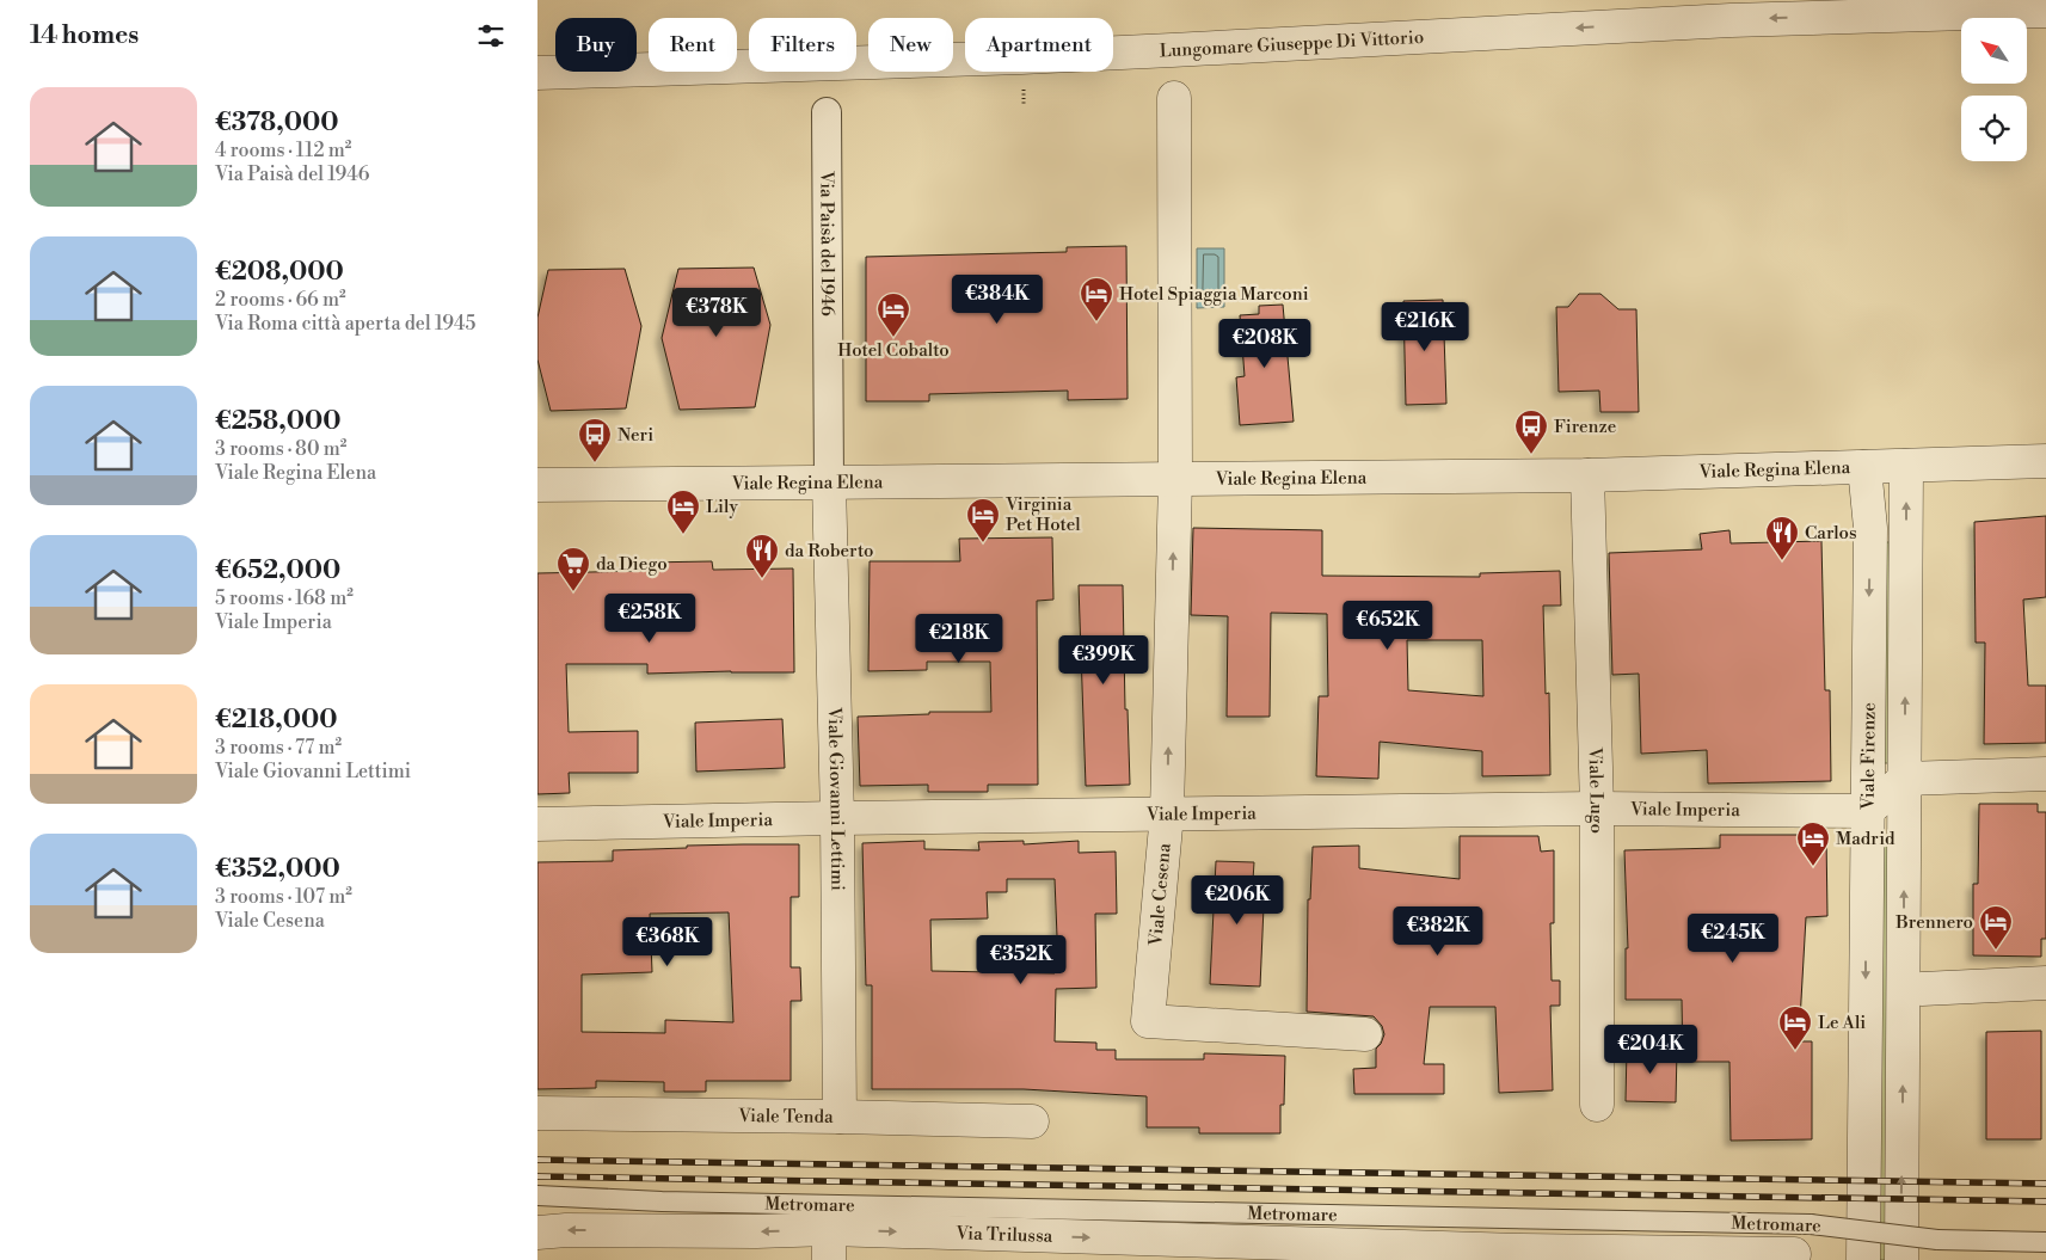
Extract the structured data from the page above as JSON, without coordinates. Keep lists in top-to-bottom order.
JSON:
{
  "streets": {
    "street": [
      "Lungomare Giuseppe Di Vittorio",
      "Via Paisà del 1946",
      "Viale Regina Elena",
      "Viale Firenze",
      "Viale Lugo",
      "Viale Giovanni Lettimi",
      "Viale Imperia",
      "Viale Cesena",
      "Viale Tenda",
      "Via Trilussa"
    ],
    "lane": ["Metromare"]
  },
  "crossings": [
    ["Via Paisà del 1946", "Viale Regina Elena"],
    ["Via Paisà del 1946", "Viale Giovanni Lettimi"],
    ["Viale Regina Elena", "Viale Firenze"],
    ["Viale Regina Elena", "Viale Lugo"],
    ["Viale Regina Elena", "Viale Giovanni Lettimi"],
    ["Viale Regina Elena", "Viale Cesena"],
    ["Viale Firenze", "Viale Imperia"],
    ["Viale Lugo", "Viale Imperia"],
    ["Viale Giovanni Lettimi", "Viale Imperia"],
    ["Viale Giovanni Lettimi", "Viale Tenda"],
    ["Viale Imperia", "Viale Cesena"]
  ],
  "one_way": ["Lungomare Giuseppe Di Vittorio"],
  "places": {
    "hotel": [
      "Hotel Spiaggia Marconi",
      "Hotel Cobalto",
      "Lily",
      "Virginia Pet Hotel",
      "Madrid",
      "Brennero",
      "Le Ali"
    ],
    "bus stop": ["Firenze", "Neri"],
    "restaurant": ["Carlos", "da Roberto"],
    "supermarket": ["da Diego"]
  },
  "north": "top left",
  "page": {
    "heading": "14 homes",
    "chip": [
      "Buy",
      "Rent",
      "Filters",
      "New",
      "Apartment"
    ],
    "list": [
      {
        "name": "€378,000",
        "note": "4 rooms · 112 m² · Via Paisà del 1946"
      },
      {
        "name": "€208,000",
        "note": "2 rooms · 66 m² · Via Roma città aperta del 1945"
      },
      {
        "name": "€258,000",
        "note": "3 rooms · 80 m² · Viale Regina Elena"
      },
      {
        "name": "€652,000",
        "note": "5 rooms · 168 m² · Viale Imperia"
      },
      {
        "name": "€218,000",
        "note": "3 rooms · 77 m² · Viale Giovanni Lettimi"
      },
      {
        "name": "€352,000",
        "note": "3 rooms · 107 m² · Viale Cesena"
      }
    ],
    "price": [
      "€384K",
      "€378K",
      "€216K",
      "€208K",
      "€258K",
      "€652K",
      "€218K",
      "€399K",
      "€206K",
      "€382K",
      "€245K",
      "€368K",
      "€352K",
      "€204K"
    ]
  }
}
